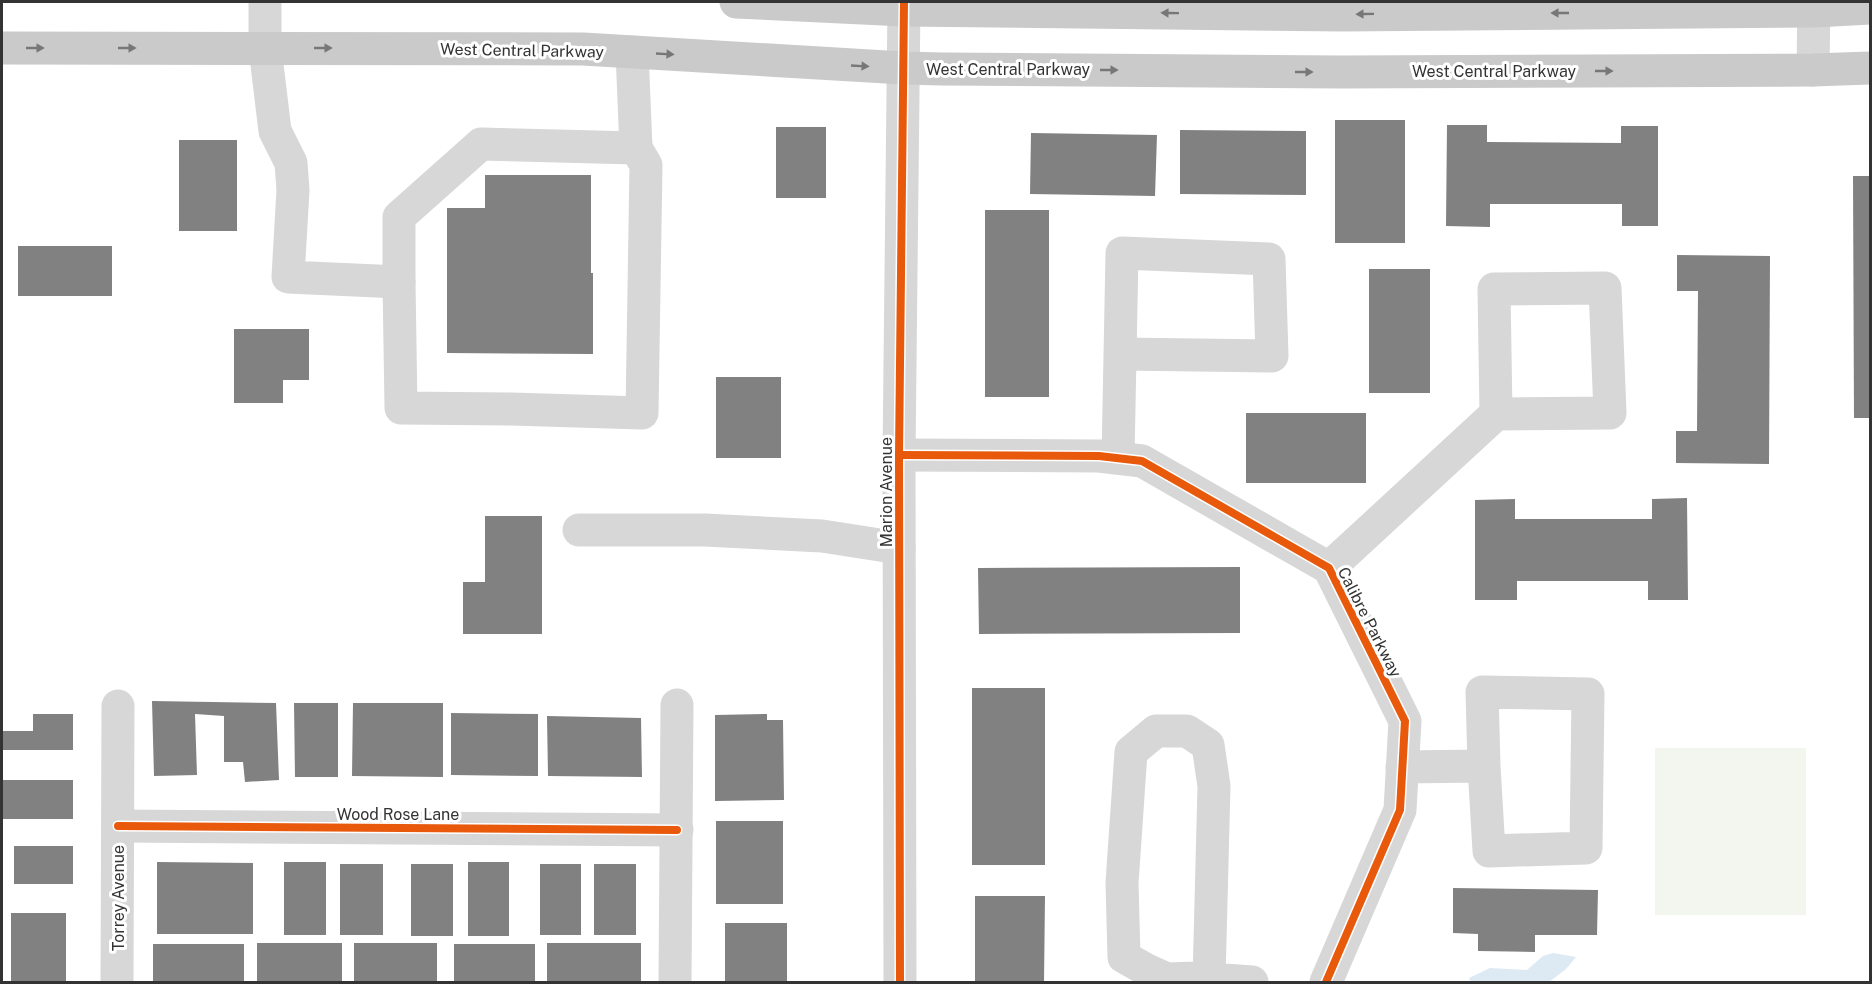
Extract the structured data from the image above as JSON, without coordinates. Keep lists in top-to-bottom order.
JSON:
{
  "streets": {
    "main road": ["West Central Parkway"],
    "street": [
      "Marion Avenue",
      "Calibre Parkway",
      "Wood Rose Lane",
      "Torrey Avenue"
    ]
  },
  "crossings": [
    ["West Central Parkway", "Marion Avenue"],
    ["Marion Avenue", "Calibre Parkway"],
    ["Wood Rose Lane", "Torrey Avenue"]
  ]
}
